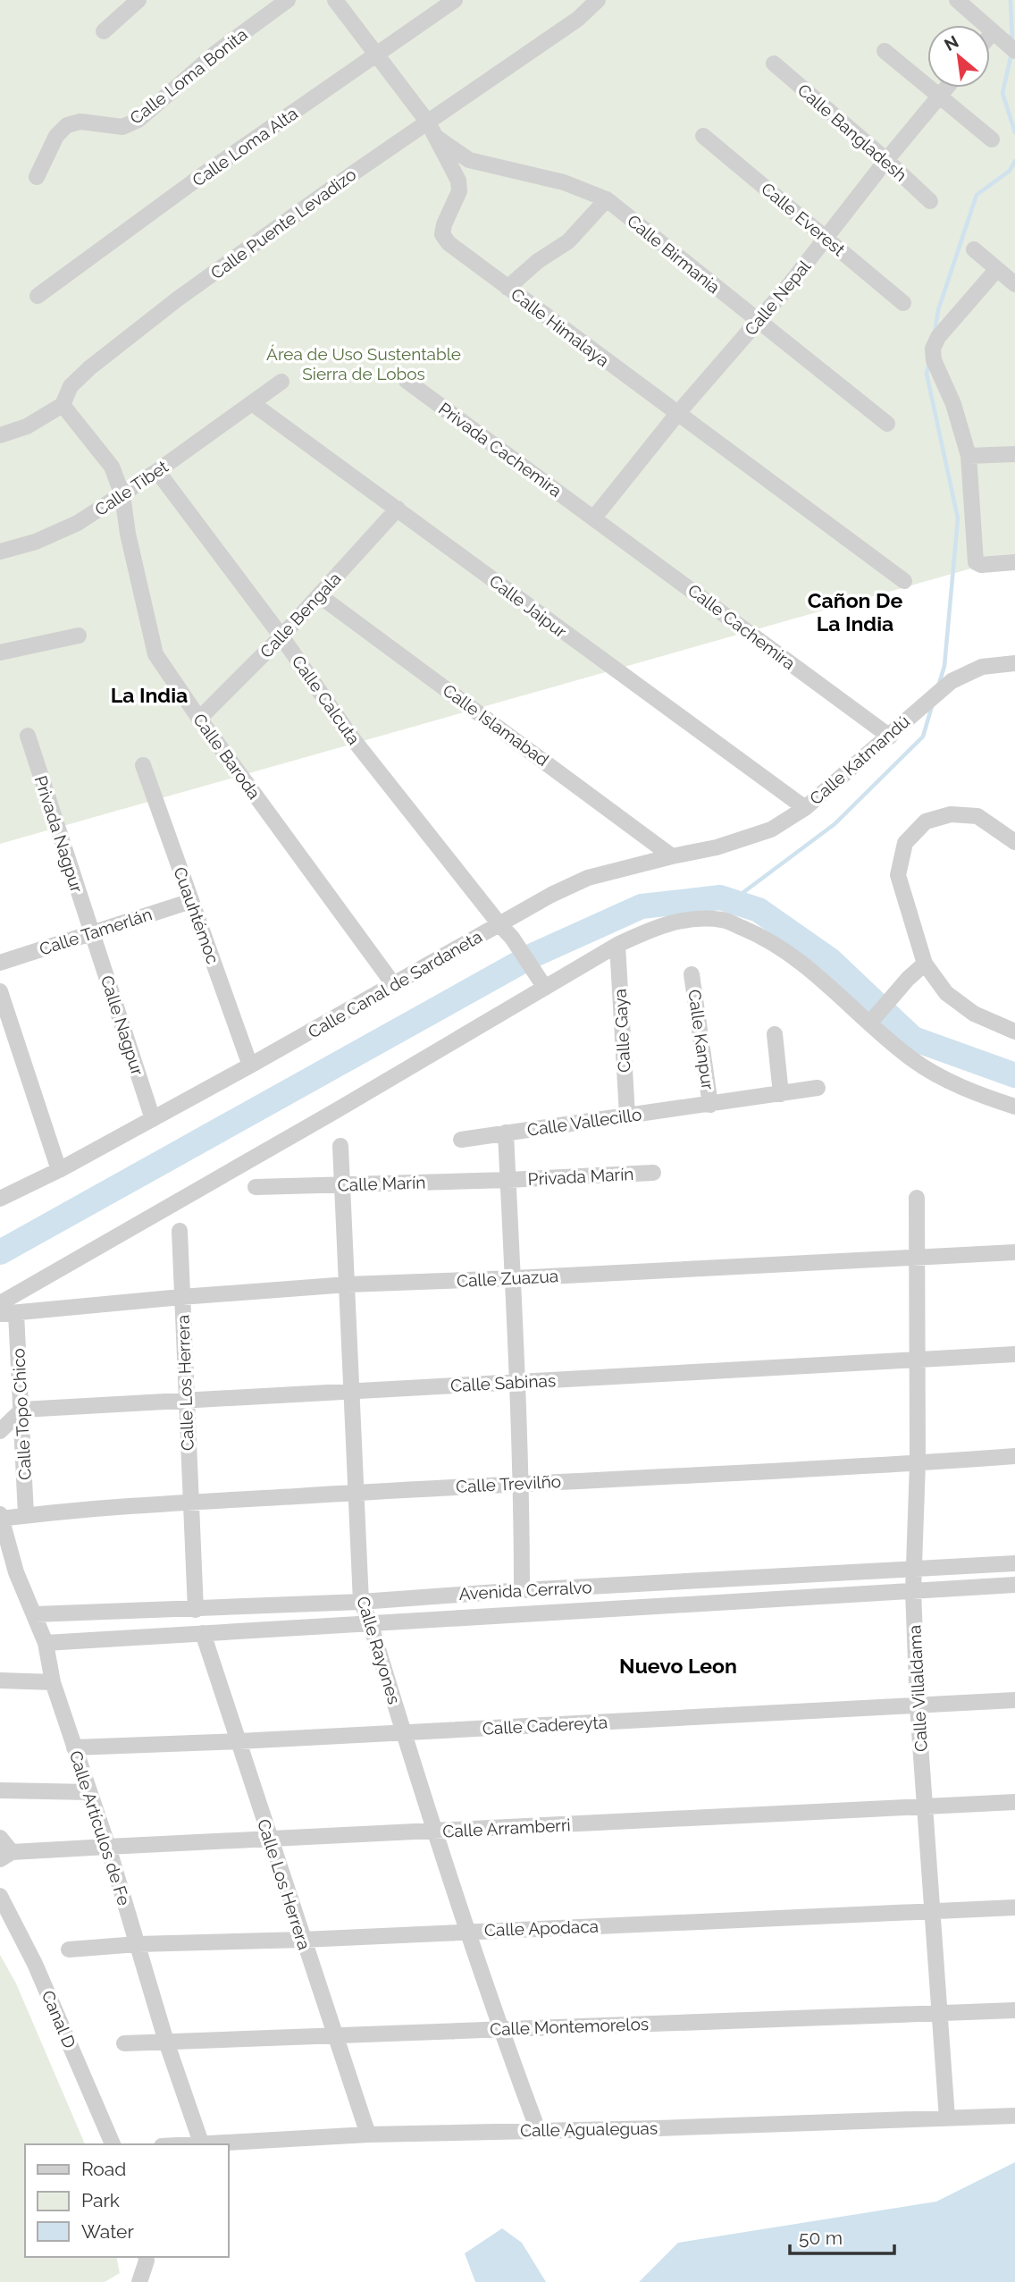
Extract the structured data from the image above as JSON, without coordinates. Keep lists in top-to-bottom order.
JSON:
{
  "streets": {
    "street": [
      "Calle Loma Bonita",
      "Calle Bangladesh",
      "Calle Loma Alta",
      "Calle Everest",
      "Calle Puente Levadizo",
      "Calle Birmania",
      "Calle Nepal",
      "Calle Himalaya",
      "Privada Cachemira",
      "Calle Tibet",
      "Calle Jaipur",
      "Calle Bengala",
      "Calle Cachemira",
      "Calle Calcuta",
      "Calle Islamabad",
      "Calle Baroda",
      "Calle Katmandú",
      "Privada Nagpur",
      "Cuauhtémoc",
      "Calle Tamerlán",
      "Calle Canal de Sardaneta",
      "Calle Nagpur",
      "Calle Gaya",
      "Calle Kanpur",
      "Calle Vallecillo",
      "Privada Marín",
      "Calle Marín",
      "Calle Zuazua",
      "Calle Los Herrera",
      "Calle Sabinas",
      "Calle Topo Chico",
      "Calle Trevilño",
      "Avenida Cerralvo",
      "Calle Rayones",
      "Calle Villaldama",
      "Calle Cadereyta",
      "Calle Artículos de Fe",
      "Calle Arramberri",
      "Calle Apodaca",
      "Canal D",
      "Calle Montemorelos",
      "Calle Agualeguas"
    ]
  },
  "crossings": [
    ["Calle Bangladesh", "Calle Nepal"],
    ["Calle Loma Alta", "Calle Himalaya"],
    ["Calle Everest", "Calle Nepal"],
    ["Calle Puente Levadizo", "Calle Birmania"],
    ["Calle Puente Levadizo", "Calle Himalaya"],
    ["Calle Puente Levadizo", "Calle Baroda"],
    ["Calle Birmania", "Calle Nepal"],
    ["Calle Birmania", "Calle Himalaya"],
    ["Calle Nepal", "Calle Himalaya"],
    ["Calle Nepal", "Privada Cachemira"],
    ["Calle Nepal", "Calle Cachemira"],
    ["Privada Cachemira", "Calle Cachemira"],
    ["Calle Tibet", "Calle Jaipur"],
    ["Calle Tibet", "Calle Calcuta"],
    ["Calle Tibet", "Calle Baroda"],
    ["Calle Jaipur", "Calle Bengala"],
    ["Calle Jaipur", "Calle Katmandú"],
    ["Calle Jaipur", "Calle Canal de Sardaneta"],
    ["Calle Bengala", "Calle Calcuta"],
    ["Calle Bengala", "Calle Islamabad"],
    ["Calle Bengala", "Calle Baroda"],
    ["Calle Cachemira", "Calle Katmandú"],
    ["Calle Calcuta", "Calle Canal de Sardaneta"],
    ["Calle Islamabad", "Calle Canal de Sardaneta"],
    ["Calle Baroda", "Calle Canal de Sardaneta"],
    ["Calle Katmandú", "Calle Canal de Sardaneta"],
    ["Privada Nagpur", "Calle Tamerlán"],
    ["Privada Nagpur", "Calle Nagpur"],
    ["Cuauhtémoc", "Calle Tamerlán"],
    ["Cuauhtémoc", "Calle Canal de Sardaneta"],
    ["Calle Tamerlán", "Calle Nagpur"],
    ["Calle Canal de Sardaneta", "Calle Nagpur"],
    ["Calle Gaya", "Calle Vallecillo"],
    ["Calle Kanpur", "Calle Vallecillo"],
    ["Calle Vallecillo", "Privada Marín"],
    ["Calle Vallecillo", "Calle Marín"],
    ["Calle Vallecillo", "Calle Zuazua"],
    ["Calle Vallecillo", "Calle Sabinas"],
    ["Calle Vallecillo", "Calle Trevilño"],
    ["Calle Vallecillo", "Avenida Cerralvo"],
    ["Privada Marín", "Calle Marín"],
    ["Calle Marín", "Calle Rayones"],
    ["Calle Zuazua", "Calle Los Herrera"],
    ["Calle Zuazua", "Calle Topo Chico"],
    ["Calle Zuazua", "Calle Rayones"],
    ["Calle Zuazua", "Calle Villaldama"],
    ["Calle Los Herrera", "Calle Sabinas"],
    ["Calle Los Herrera", "Calle Trevilño"],
    ["Calle Los Herrera", "Avenida Cerralvo"],
    ["Calle Los Herrera", "Calle Cadereyta"],
    ["Calle Los Herrera", "Calle Arramberri"],
    ["Calle Los Herrera", "Calle Apodaca"],
    ["Calle Los Herrera", "Calle Montemorelos"],
    ["Calle Los Herrera", "Calle Agualeguas"],
    ["Calle Sabinas", "Calle Topo Chico"],
    ["Calle Sabinas", "Calle Rayones"],
    ["Calle Sabinas", "Calle Villaldama"],
    ["Calle Topo Chico", "Calle Trevilño"],
    ["Calle Trevilño", "Calle Rayones"],
    ["Calle Trevilño", "Calle Villaldama"],
    ["Calle Trevilño", "Calle Artículos de Fe"],
    ["Avenida Cerralvo", "Calle Rayones"],
    ["Avenida Cerralvo", "Calle Villaldama"],
    ["Avenida Cerralvo", "Calle Artículos de Fe"],
    ["Calle Rayones", "Calle Cadereyta"],
    ["Calle Rayones", "Calle Arramberri"],
    ["Calle Rayones", "Calle Apodaca"],
    ["Calle Rayones", "Calle Montemorelos"],
    ["Calle Rayones", "Calle Agualeguas"],
    ["Calle Villaldama", "Calle Cadereyta"],
    ["Calle Villaldama", "Calle Arramberri"],
    ["Calle Villaldama", "Calle Apodaca"],
    ["Calle Villaldama", "Calle Montemorelos"],
    ["Calle Villaldama", "Calle Agualeguas"],
    ["Calle Cadereyta", "Calle Artículos de Fe"],
    ["Calle Artículos de Fe", "Calle Arramberri"],
    ["Calle Artículos de Fe", "Calle Apodaca"],
    ["Calle Artículos de Fe", "Calle Montemorelos"],
    ["Calle Artículos de Fe", "Calle Agualeguas"]
  ],
  "districts": ["Cañon De La India", "La India", "Nuevo Leon"],
  "parks": ["Área de Uso Sustentable Sierra de Lobos"],
  "legend": ["Road", "Park", "Water"],
  "scale_bar": "50 m",
  "north": "top left"
}
